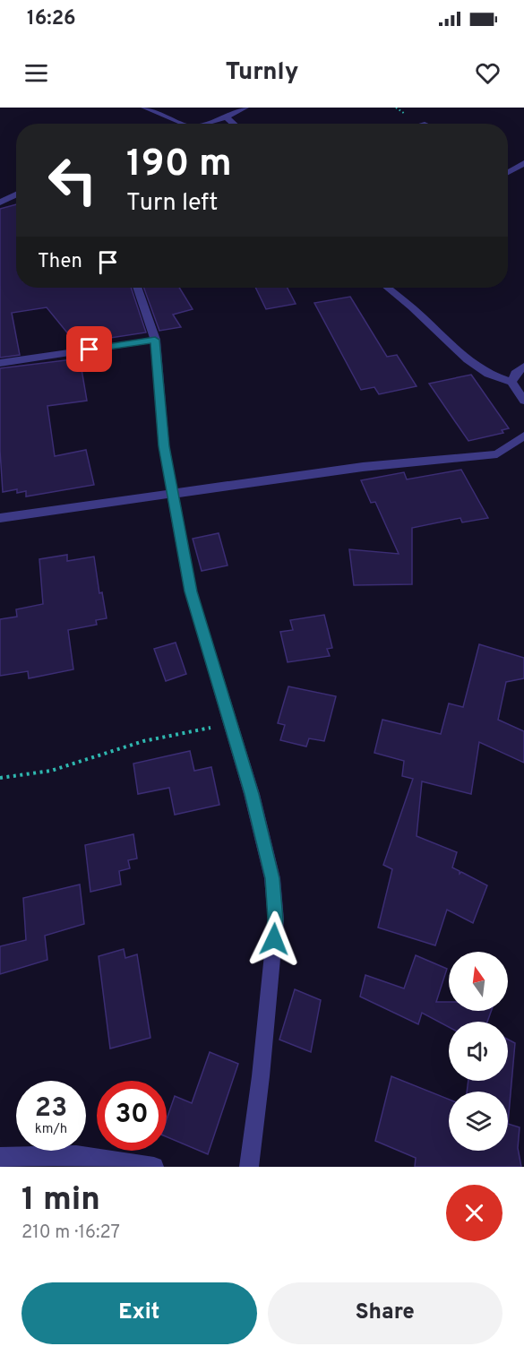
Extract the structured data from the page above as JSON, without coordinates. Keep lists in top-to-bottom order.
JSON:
{
  "north": "top",
  "page": {
    "status": "16:26",
    "header": "Turnly",
    "turn": ["190 m", "Turn left"],
    "then": "Then",
    "speed": "23 km/h",
    "limit": "30",
    "heading": ["1 min", "210 m · 16:27"],
    "buttons": ["Exit", "Share"]
  }
}
